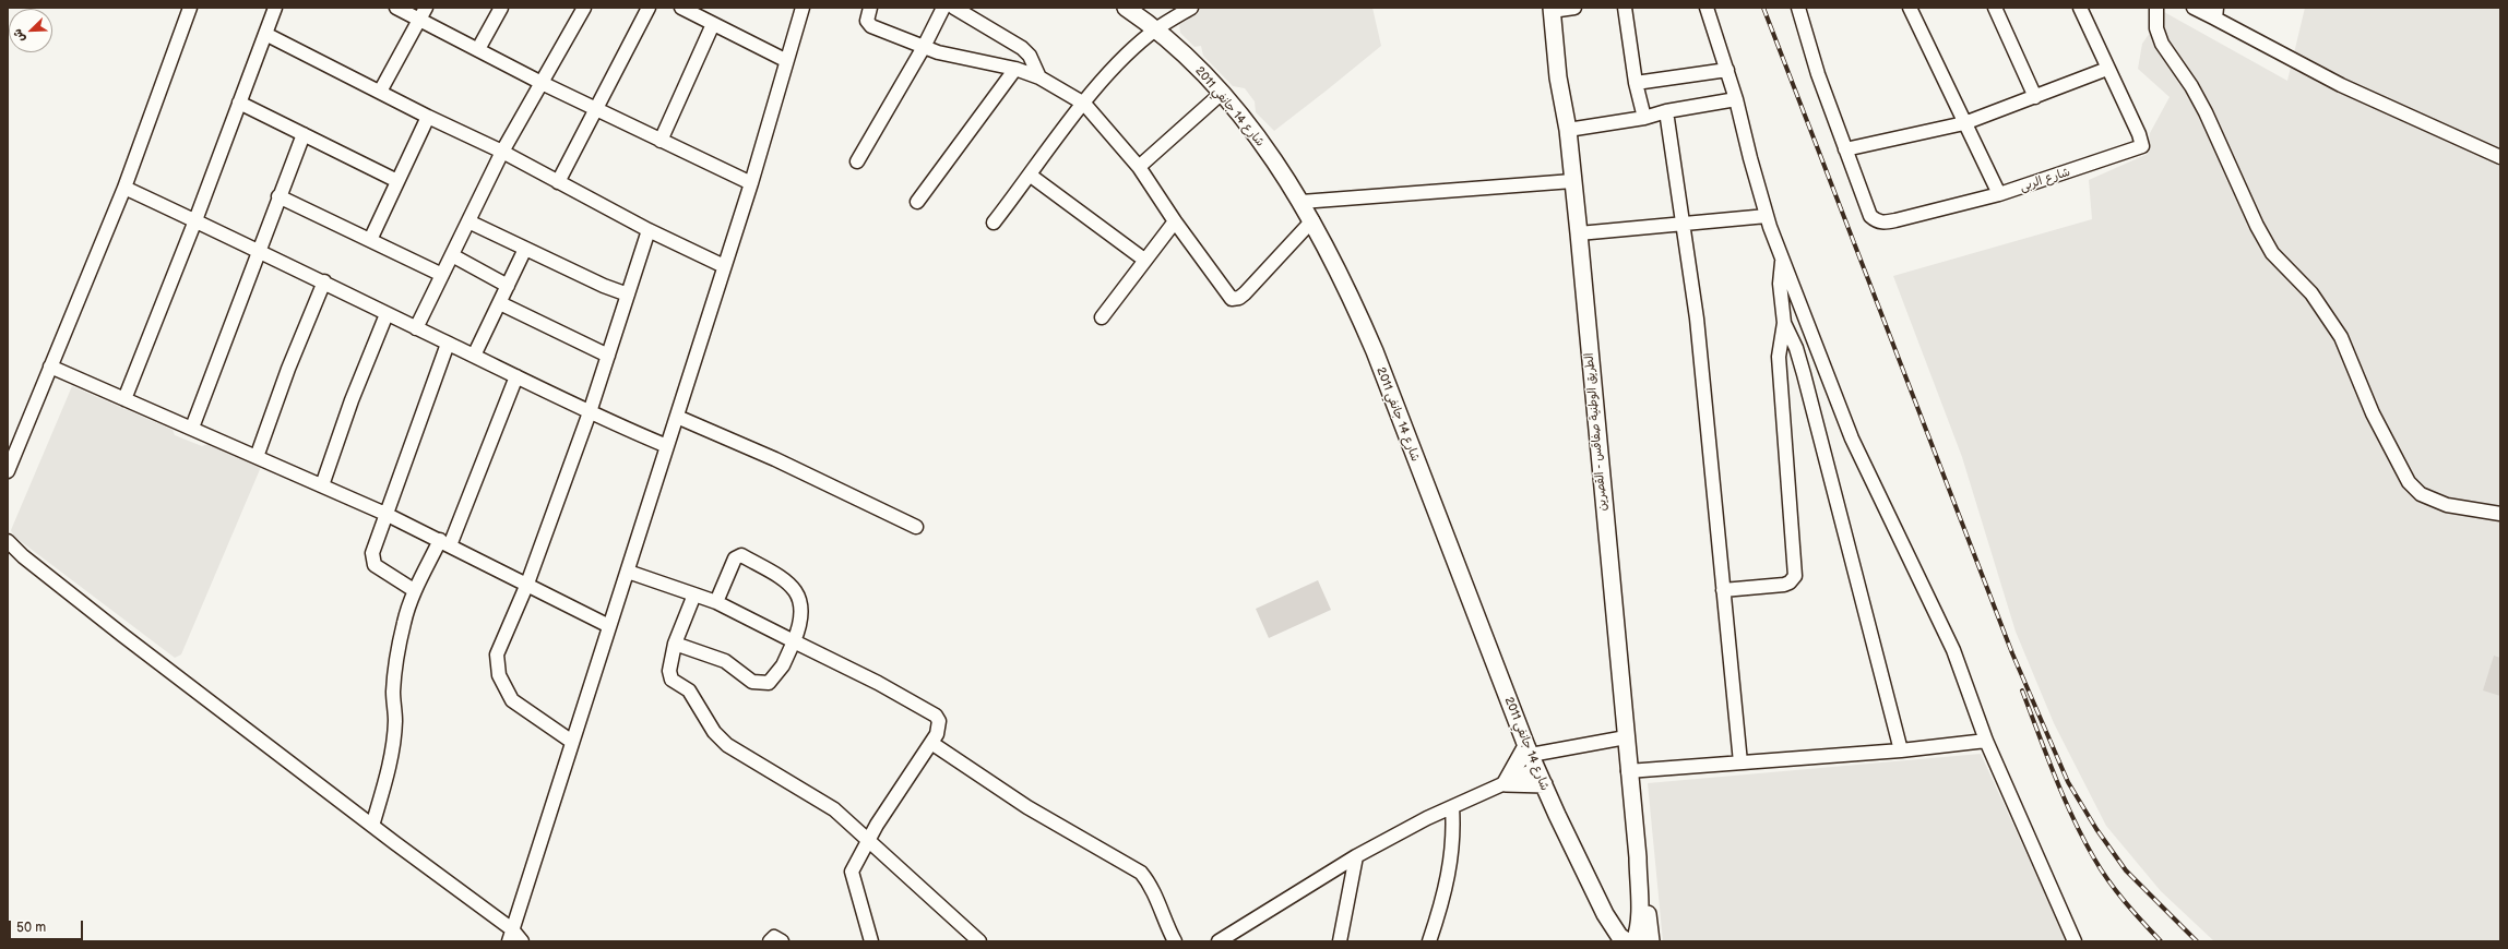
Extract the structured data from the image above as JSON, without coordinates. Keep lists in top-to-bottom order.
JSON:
{
  "streets": {
    "main road": ["شارع 14 جانفي 2011", "الطريق الوطنية صفاقس - القصرين"],
    "street": ["شارع الربى"]
  },
  "scale_bar": "50 m",
  "north": "bottom left"
}
